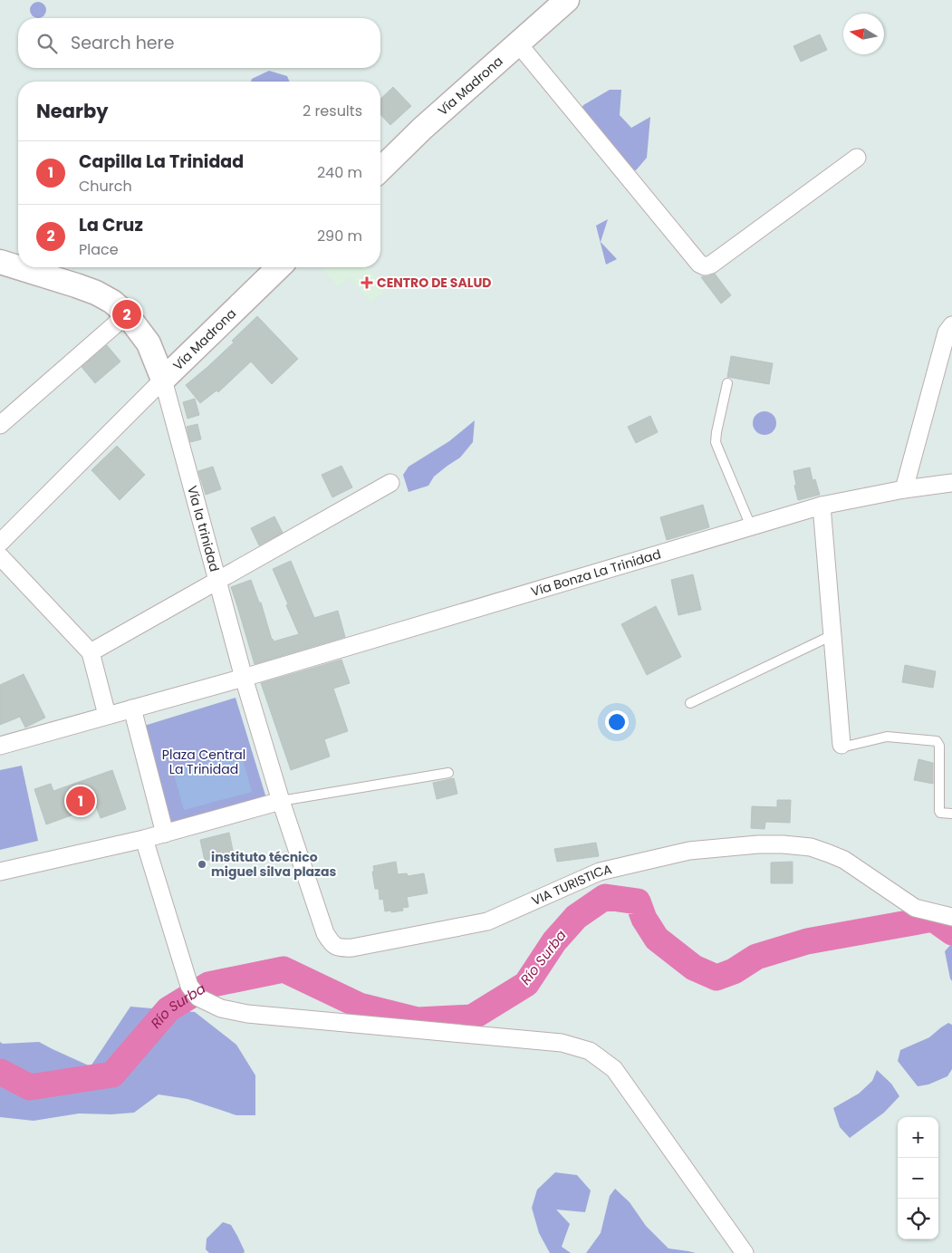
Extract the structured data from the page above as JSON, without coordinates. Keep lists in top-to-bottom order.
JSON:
{
  "streets": {
    "street": [
      "Vía Madrona",
      "Vía la trinidad",
      "Vía Bonza La Trinidad",
      "VIA TURISTICA"
    ]
  },
  "crossings": [
    ["Vía Madrona", "Vía la trinidad"],
    ["Vía la trinidad", "Vía Bonza La Trinidad"],
    ["Vía la trinidad", "VIA TURISTICA"]
  ],
  "water": ["Río Surba"],
  "parks": ["Plaza Central La Trinidad"],
  "places": {
    "health": ["CENTRO DE SALUD"],
    "other": ["instituto técnico miguel silva plazas"]
  },
  "north": "left",
  "page": {
    "search": "Search here",
    "heading": ["Nearby", "2 results"],
    "list": [
      {
        "mark": "1",
        "name": "Capilla La Trinidad",
        "note": "Church",
        "value": "240 m"
      },
      {
        "mark": "2",
        "name": "La Cruz",
        "note": "Place",
        "value": "290 m"
      }
    ],
    "pins": ["2", "1"],
    "map_buttons": ["+", "−"]
  }
}
